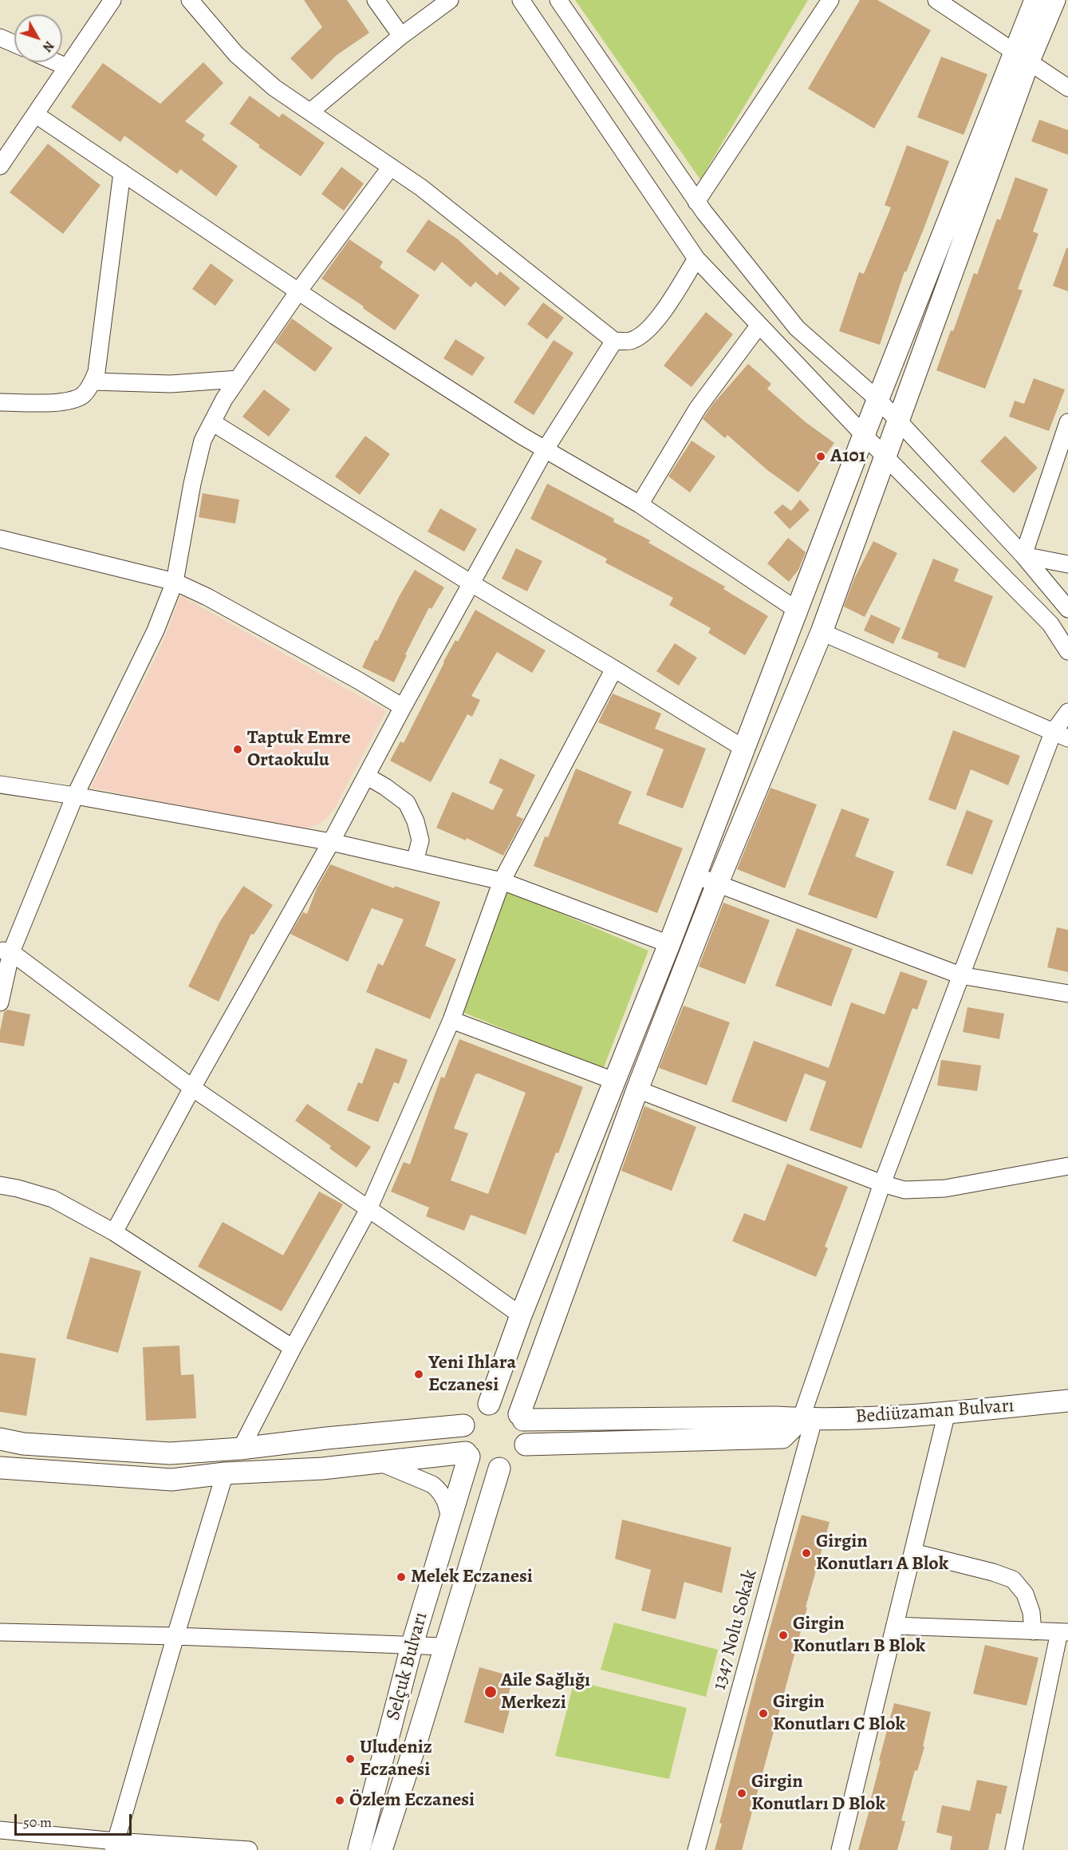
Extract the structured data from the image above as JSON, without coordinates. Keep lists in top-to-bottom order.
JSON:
{
  "streets": {
    "main road": ["Bediüzaman Bulvarı", "Selçuk Bulvarı"],
    "street": ["1347 Nolu Sokak"]
  },
  "crossings": [
    ["Bediüzaman Bulvarı", "1347 Nolu Sokak"],
    ["Bediüzaman Bulvarı", "Selçuk Bulvarı"]
  ],
  "places": [
    "A101",
    "Taptuk Emre Ortaokulu",
    "Yeni Ihlara Eczanesi",
    "Girgin Konutları A Blok",
    "Melek Eczanesi",
    "Girgin Konutları B Blok",
    "Aile Sağlığı Merkezi",
    "Girgin Konutları C Blok",
    "Uludeniz Eczanesi",
    "Girgin Konutları D Blok",
    "Özlem Eczanesi"
  ],
  "scale_bar": "50 m",
  "north": "bottom right"
}
